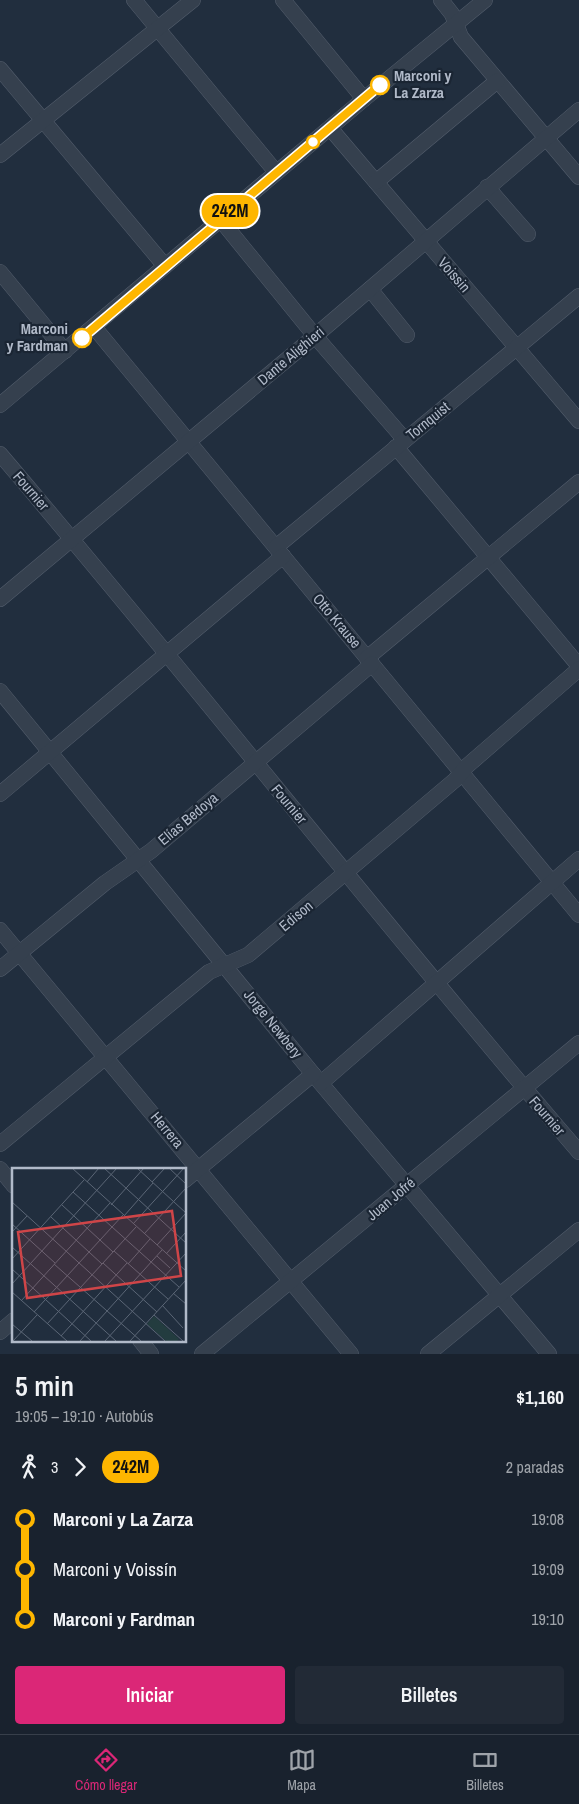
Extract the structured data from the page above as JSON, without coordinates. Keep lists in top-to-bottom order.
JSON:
{
  "streets": {
    "street": [
      "Voissin",
      "Dante Alighieri",
      "Tornquist",
      "Fournier",
      "Otto Krause",
      "Elías Bedoya",
      "Edison",
      "Jorge Newbery",
      "Herrera",
      "Juan Jofré"
    ]
  },
  "crossings": [
    ["Voissin", "Dante Alighieri"],
    ["Voissin", "Tornquist"],
    ["Dante Alighieri", "Fournier"],
    ["Dante Alighieri", "Otto Krause"],
    ["Tornquist", "Fournier"],
    ["Tornquist", "Otto Krause"],
    ["Tornquist", "Jorge Newbery"],
    ["Fournier", "Elías Bedoya"],
    ["Fournier", "Edison"],
    ["Fournier", "Juan Jofré"],
    ["Otto Krause", "Elías Bedoya"],
    ["Otto Krause", "Edison"],
    ["Elías Bedoya", "Jorge Newbery"],
    ["Elías Bedoya", "Herrera"],
    ["Edison", "Jorge Newbery"],
    ["Edison", "Herrera"],
    ["Jorge Newbery", "Juan Jofré"],
    ["Herrera", "Juan Jofré"]
  ],
  "places": ["Marconi y La Zarza", "Marconi y Fardman"],
  "lines": ["bus line 242M"],
  "page": {
    "on_map": "242M",
    "heading": ["5 min", "19:05 – 19:10 · Autobús", "$1,160"],
    "legs": ["3", "242M", "2 paradas"],
    "list": [
      {
        "name": "Marconi y La Zarza",
        "value": "19:08"
      },
      {
        "name": "Marconi y Voissín",
        "value": "19:09"
      },
      {
        "name": "Marconi y Fardman",
        "value": "19:10"
      }
    ],
    "buttons": ["Iniciar", "Billetes"],
    "tabs": ["Cómo llegar", "Mapa", "Billetes"]
  }
}
